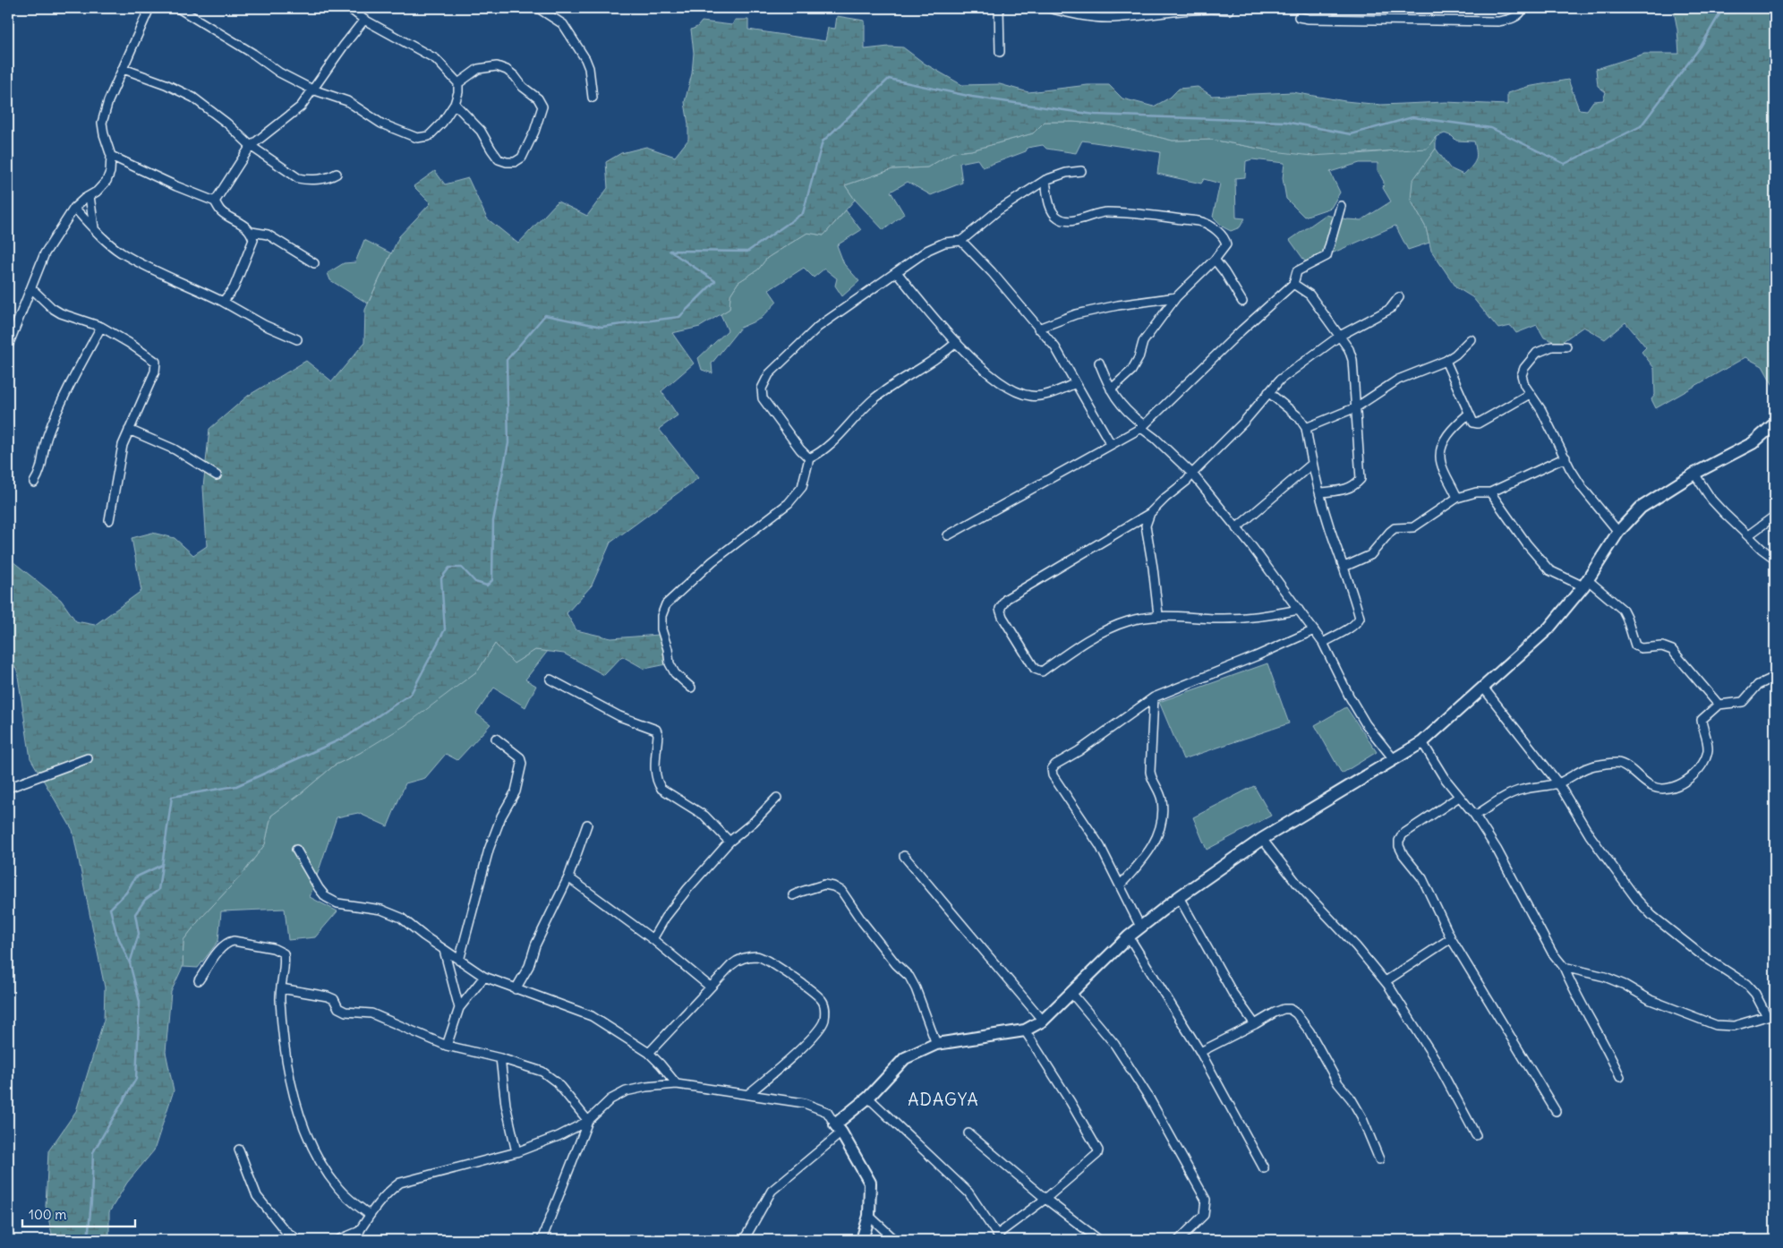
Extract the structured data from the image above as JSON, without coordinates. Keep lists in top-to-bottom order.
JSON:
{
  "districts": ["ADAGYA"],
  "scale_bar": "100 m"
}
